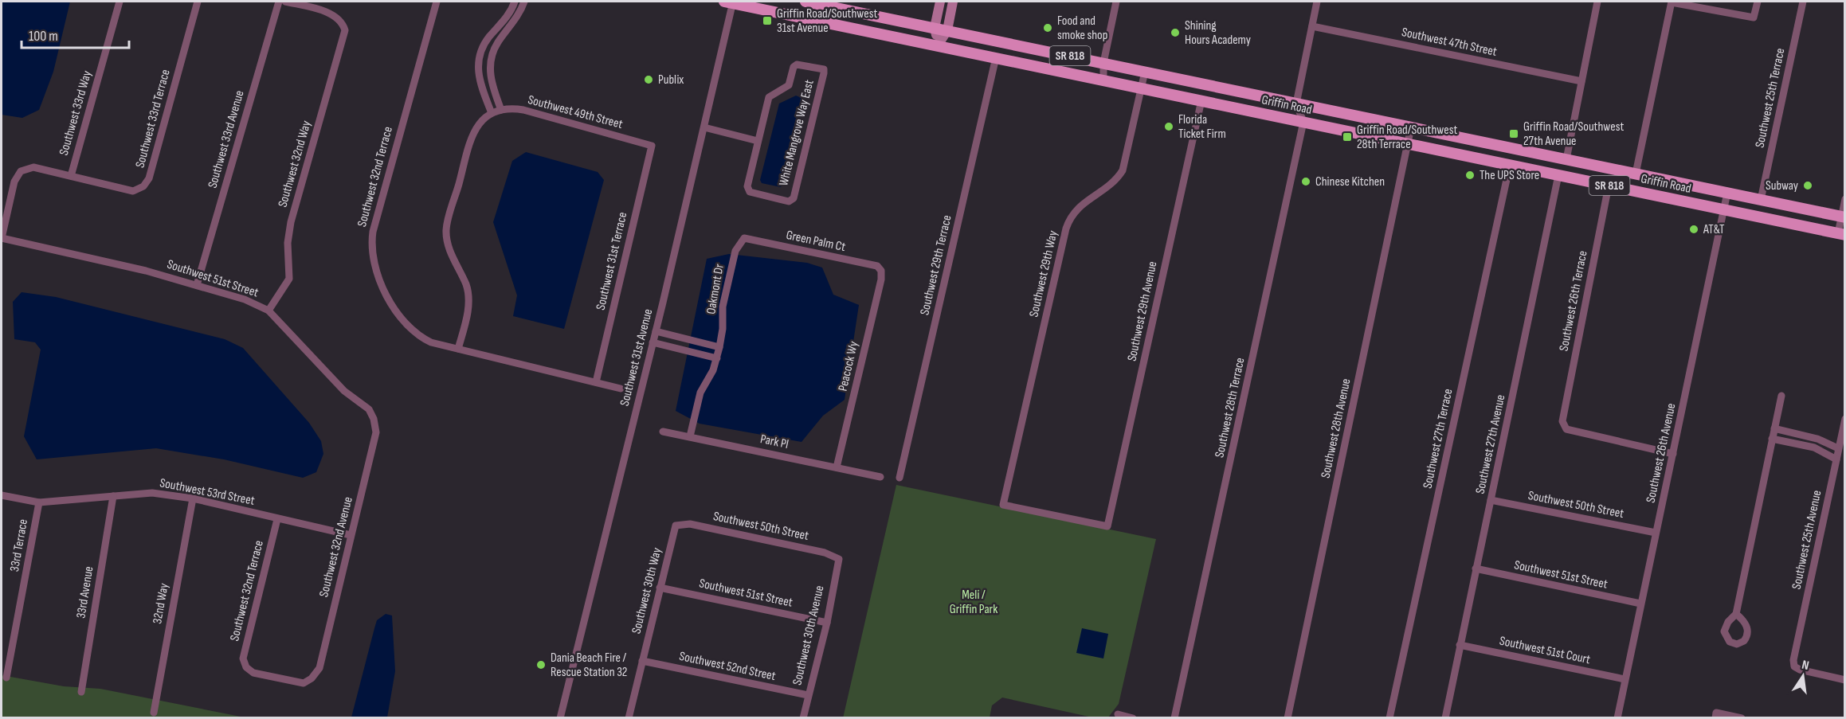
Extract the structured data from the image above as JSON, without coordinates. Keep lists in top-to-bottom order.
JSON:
{
  "streets": {
    "main road": ["SR 818", "Griffin Road"],
    "street": [
      "Southwest 47th Street",
      "Southwest 25th Terrace",
      "Southwest 49th Street",
      "Southwest 33rd Way",
      "Southwest 33rd Terrace",
      "White Mangrove Way East",
      "Southwest 33rd Avenue",
      "Southwest 32nd Way",
      "Southwest 32nd Terrace",
      "Green Palm Ct",
      "Southwest 31st Terrace",
      "Southwest 29th Terrace",
      "Southwest 29th Way",
      "Southwest 51st Street",
      "Oakmont Dr",
      "Southwest 26th Terrace",
      "Southwest 29th Avenue",
      "Southwest 31st Avenue",
      "Peacock Wy",
      "Southwest 28th Terrace",
      "Southwest 28th Avenue",
      "Southwest 27th Terrace",
      "Park Pl",
      "Southwest 27th Avenue",
      "Southwest 26th Avenue",
      "Southwest 53rd Street",
      "Southwest 50th Street",
      "Southwest 25th Avenue",
      "33rd Terrace",
      "Southwest 32nd Avenue",
      "Southwest 30th Way",
      "33rd Avenue",
      "32nd Way",
      "Southwest 30th Avenue",
      "Southwest 51st Court",
      "Southwest 52nd Street"
    ]
  },
  "crossings": [
    ["Southwest 25th Terrace", "Griffin Road"],
    ["Griffin Road", "Southwest 29th Terrace"],
    ["Griffin Road", "Southwest 29th Way"],
    ["Griffin Road", "Southwest 26th Terrace"],
    ["Griffin Road", "Southwest 29th Avenue"],
    ["Griffin Road", "Southwest 31st Avenue"],
    ["Griffin Road", "Southwest 28th Terrace"],
    ["Griffin Road", "Southwest 28th Avenue"],
    ["Griffin Road", "Southwest 27th Terrace"],
    ["Griffin Road", "Southwest 27th Avenue"],
    ["Griffin Road", "Southwest 26th Avenue"],
    ["Southwest 49th Street", "Southwest 31st Terrace"],
    ["Southwest 33rd Way", "Southwest 33rd Terrace"],
    ["Southwest 33rd Avenue", "Southwest 51st Street"],
    ["Southwest 32nd Way", "Southwest 51st Street"],
    ["Southwest 32nd Terrace", "Southwest 53rd Street"],
    ["Southwest 32nd Terrace", "Southwest 32nd Avenue"],
    ["Green Palm Ct", "Oakmont Dr"],
    ["Green Palm Ct", "Peacock Wy"],
    ["Southwest 29th Way", "Southwest 29th Avenue"],
    ["Southwest 51st Street", "Southwest 27th Avenue"],
    ["Southwest 51st Street", "Southwest 26th Avenue"],
    ["Southwest 51st Street", "Southwest 32nd Avenue"],
    ["Southwest 51st Street", "Southwest 30th Way"],
    ["Southwest 51st Street", "Southwest 30th Avenue"],
    ["Southwest 26th Terrace", "Southwest 26th Avenue"],
    ["Peacock Wy", "Park Pl"],
    ["Southwest 27th Avenue", "Southwest 50th Street"],
    ["Southwest 27th Avenue", "Southwest 51st Court"],
    ["Southwest 26th Avenue", "Southwest 50th Street"],
    ["Southwest 26th Avenue", "Southwest 51st Court"],
    ["Southwest 53rd Street", "33rd Terrace"],
    ["Southwest 53rd Street", "Southwest 32nd Avenue"],
    ["Southwest 53rd Street", "33rd Avenue"],
    ["Southwest 53rd Street", "32nd Way"],
    ["Southwest 50th Street", "Southwest 30th Way"],
    ["Southwest 50th Street", "Southwest 30th Avenue"],
    ["Southwest 30th Way", "Southwest 52nd Street"],
    ["Southwest 30th Avenue", "Southwest 52nd Street"]
  ],
  "parks": ["Meli / Griffin Park"],
  "places": {
    "transit": ["Griffin Road/Southwest 31st Avenue", "Griffin Road/Southwest 27th Avenue", "Griffin Road/Southwest 28th Terrace"],
    "other": [
      "Food and smoke shop",
      "Shining Hours Academy",
      "Publix",
      "Florida Ticket Firm",
      "The UPS Store",
      "Chinese Kitchen",
      "Subway",
      "AT&T",
      "Dania Beach Fire / Rescue Station 32"
    ]
  },
  "scale_bar": "100 m",
  "north": "top"
}
